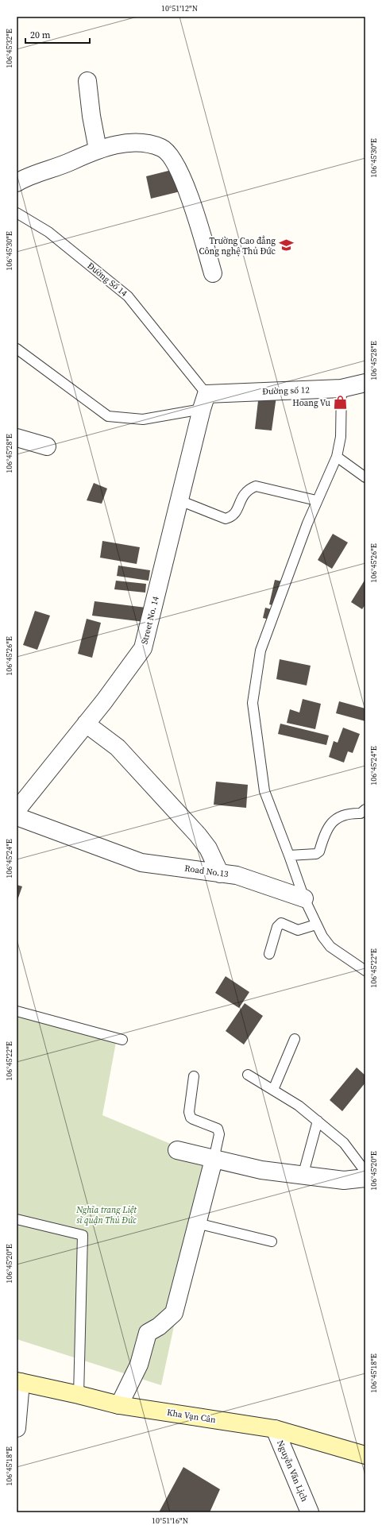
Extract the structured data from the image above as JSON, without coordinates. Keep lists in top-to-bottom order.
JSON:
{
  "streets": {
    "main road": ["Kha Vạn Cân"],
    "street": [
      "Đường số 12",
      "Street No. 14",
      "Road No.13",
      "Nguyễn Văn Lịch"
    ],
    "lane": ["Đường Số 14"]
  },
  "crossings": [
    ["Đường Số 14", "Đường số 12"],
    ["Đường Số 14", "Street No. 14"],
    ["Đường số 12", "Street No. 14"],
    ["Kha Vạn Cân", "Nguyễn Văn Lịch"]
  ],
  "parks": ["Nghĩa trang Liệt sĩ quận Thủ Đức"],
  "places": {
    "school or university": ["Trường Cao đẳng Công nghệ Thủ Đức"],
    "shop": ["Hoang Vu"]
  },
  "scale_bar": "20 m",
  "coordinates": [
    "10°51'12\"N",
    "106°45'32\"E",
    "106°45'30\"E",
    "106°45'28\"E",
    "106°45'26\"E",
    "106°45'24\"E",
    "106°45'22\"E",
    "106°45'20\"E",
    "106°45'18\"E",
    "10°51'16\"N"
  ]
}
